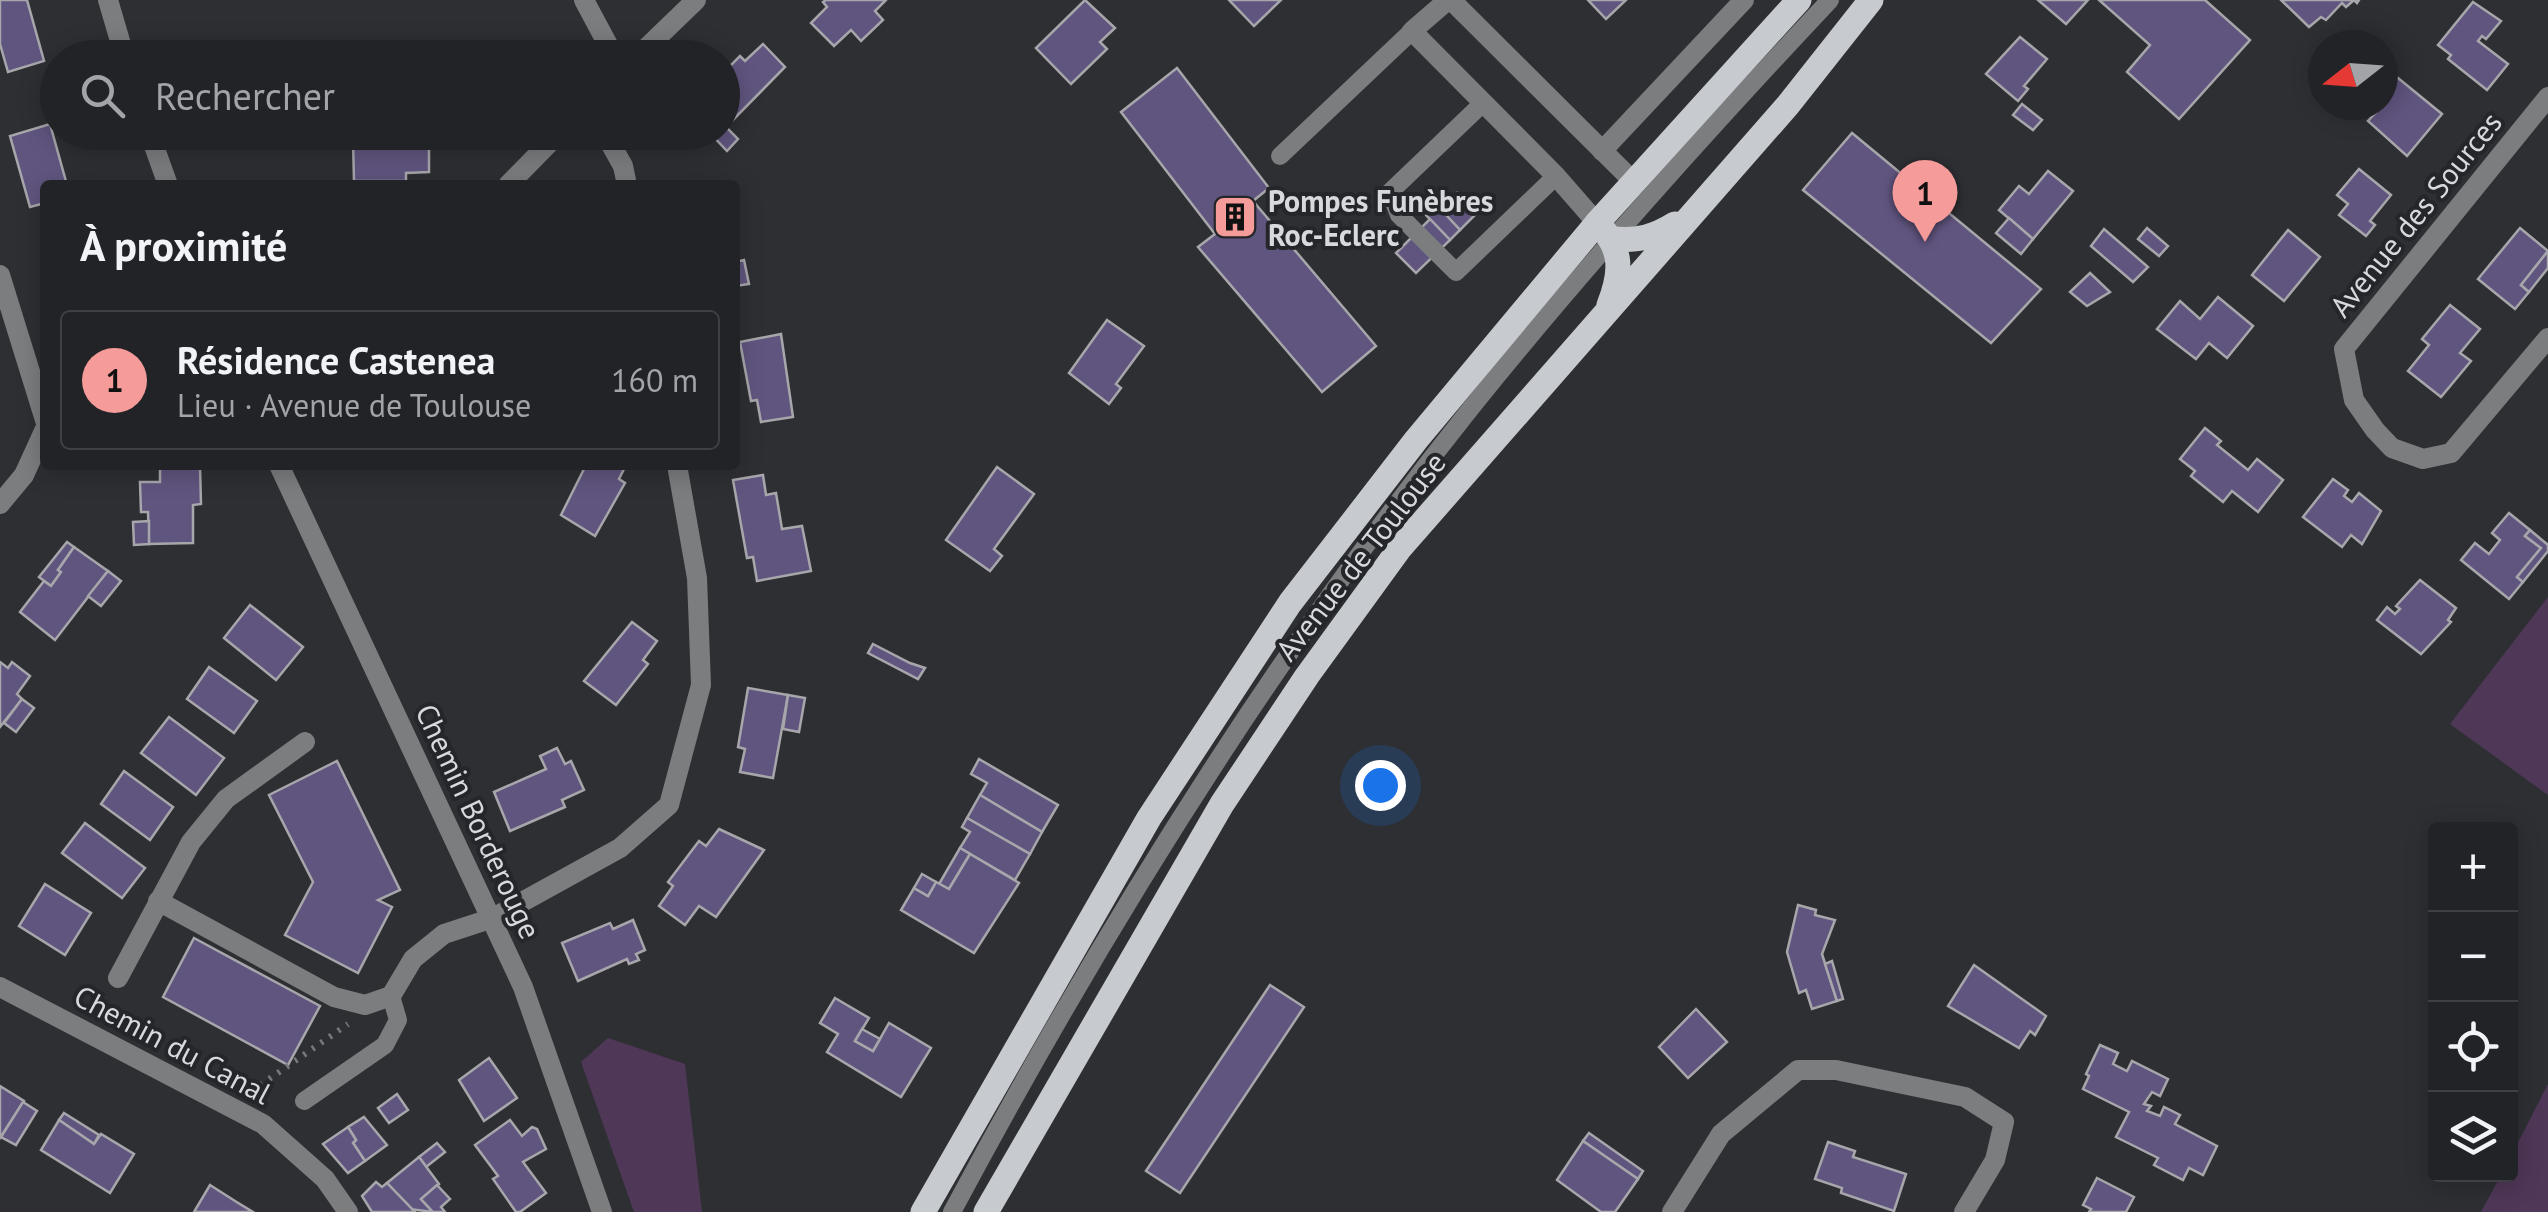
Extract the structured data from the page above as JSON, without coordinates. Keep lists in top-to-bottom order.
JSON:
{
  "streets": {
    "main road": ["Avenue de Toulouse"],
    "street": ["Avenue des Sources", "Chemin Borderouge", "Chemin du Canal"]
  },
  "places": {
    "building": ["Pompes Funèbres Roc-Eclerc"]
  },
  "north": "left",
  "page": {
    "search": "Rechercher",
    "pins": "1",
    "heading": "À proximité",
    "list": [
      {
        "mark": "1",
        "name": "Résidence Castenea",
        "note": "Lieu · Avenue de Toulouse",
        "value": "160 m"
      }
    ],
    "map_buttons": ["+", "−"]
  }
}
